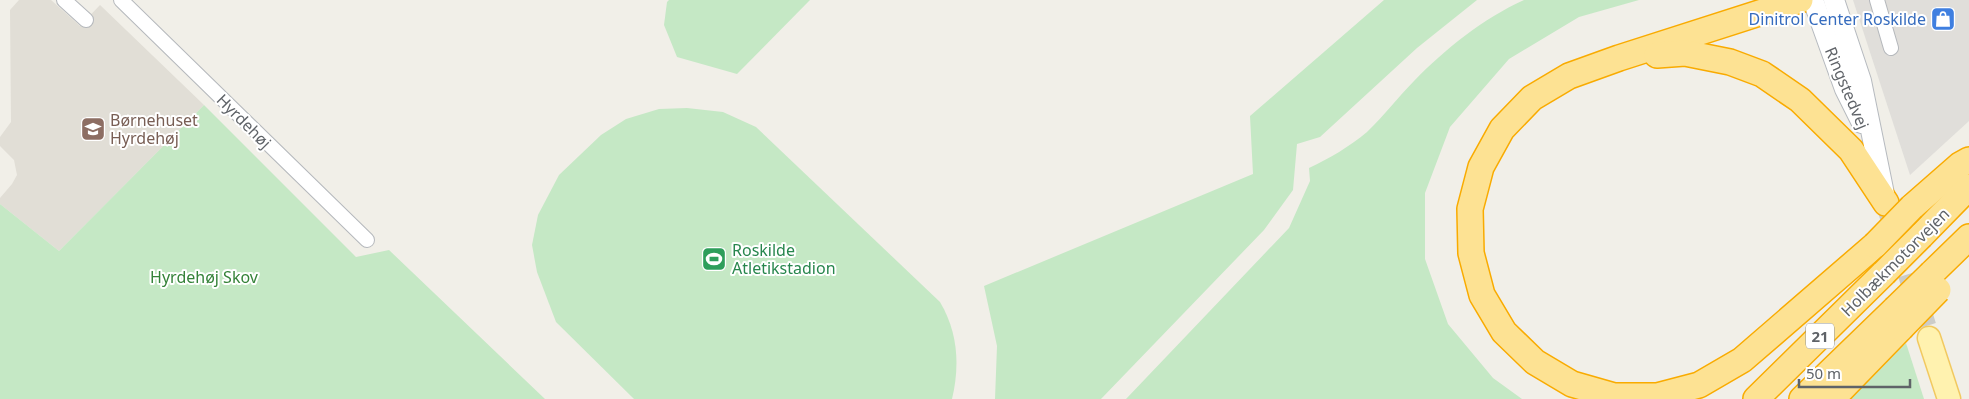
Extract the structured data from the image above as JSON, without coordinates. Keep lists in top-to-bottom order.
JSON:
{
  "streets": {
    "highway": ["Holbækmotorvejen", "21"],
    "street": ["Ringstedvej", "Hyrdehøj"]
  },
  "parks": ["Hyrdehøj Skov"],
  "places": {
    "shop": ["Dinitrol Center Roskilde"],
    "school or university": ["Børnehuset Hyrdehøj"],
    "sports": ["Roskilde Atletikstadion"]
  },
  "scale_bar": "50 m"
}
